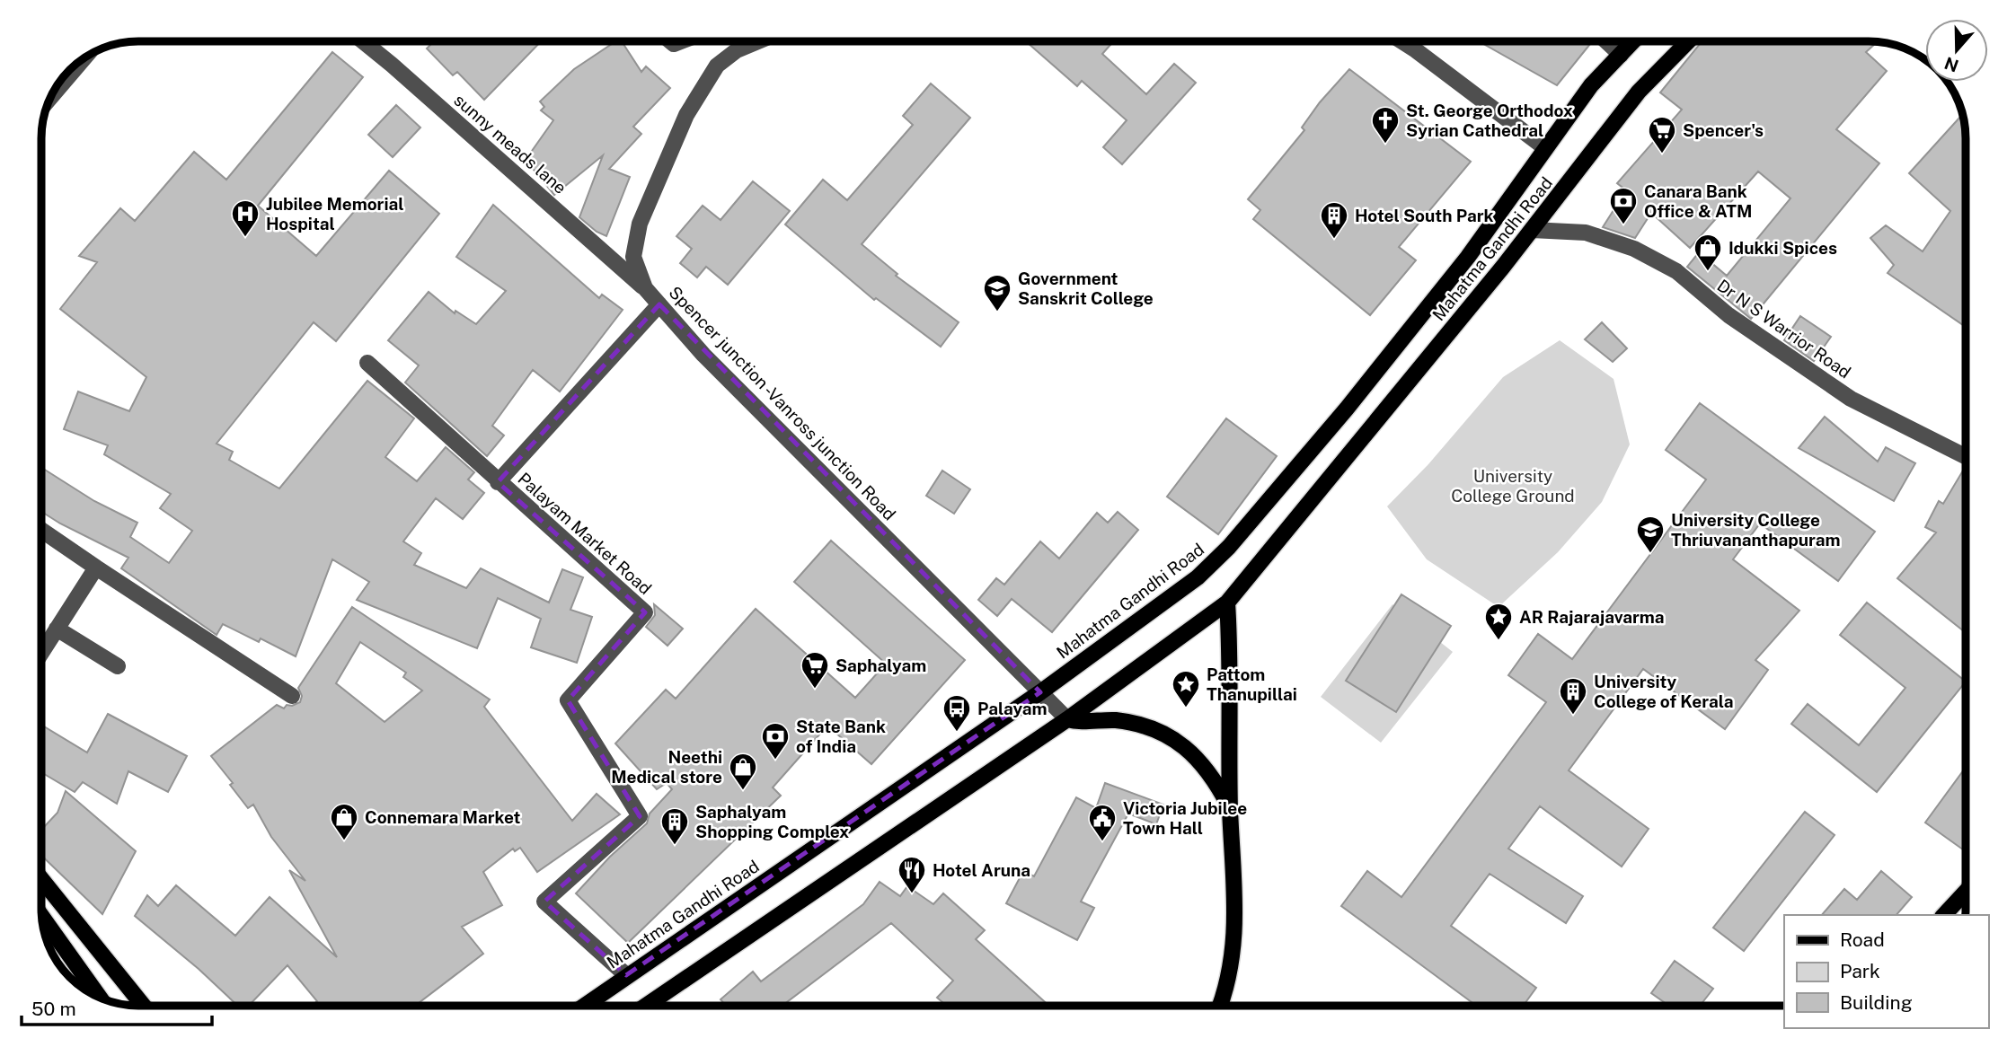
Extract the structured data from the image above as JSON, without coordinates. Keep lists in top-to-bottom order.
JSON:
{
  "streets": {
    "main road": ["Mahatma Gandhi Road"],
    "street": [
      "sunny meads lane",
      "Dr N S Warrior Road",
      "Spencer junction -Vanross junction Road",
      "Palayam Market Road"
    ]
  },
  "crossings": [
    ["sunny meads lane", "Spencer junction -Vanross junction Road"],
    ["Mahatma Gandhi Road", "Dr N S Warrior Road"],
    ["Mahatma Gandhi Road", "Spencer junction -Vanross junction Road"],
    ["Mahatma Gandhi Road", "Palayam Market Road"],
    ["Spencer junction -Vanross junction Road", "Palayam Market Road"]
  ],
  "parks": ["University College Ground"],
  "places": {
    "church": ["St. George Orthodox Syrian Cathedral"],
    "supermarket": ["Spencer's", "Saphalyam"],
    "bank": ["Canara Bank Office & ATM", "State Bank of India"],
    "hospital": ["Jubilee Memorial Hospital"],
    "building": ["Hotel South Park", "University College of Kerala", "Saphalyam Shopping Complex"],
    "shop": ["Idukki Spices", "Neethi Medical store", "Connemara Market"],
    "school or university": ["Government Sanskrit College", "University College Thriuvananthapuram"],
    "place": ["AR Rajarajavarma", "Pattom Thanupillai"],
    "bus stop": ["Palayam"],
    "public building": ["Victoria Jubilee Town Hall"],
    "restaurant": ["Hotel Aruna"]
  },
  "legend": ["Road", "Park", "Building"],
  "scale_bar": "50 m",
  "north": "bottom"
}
